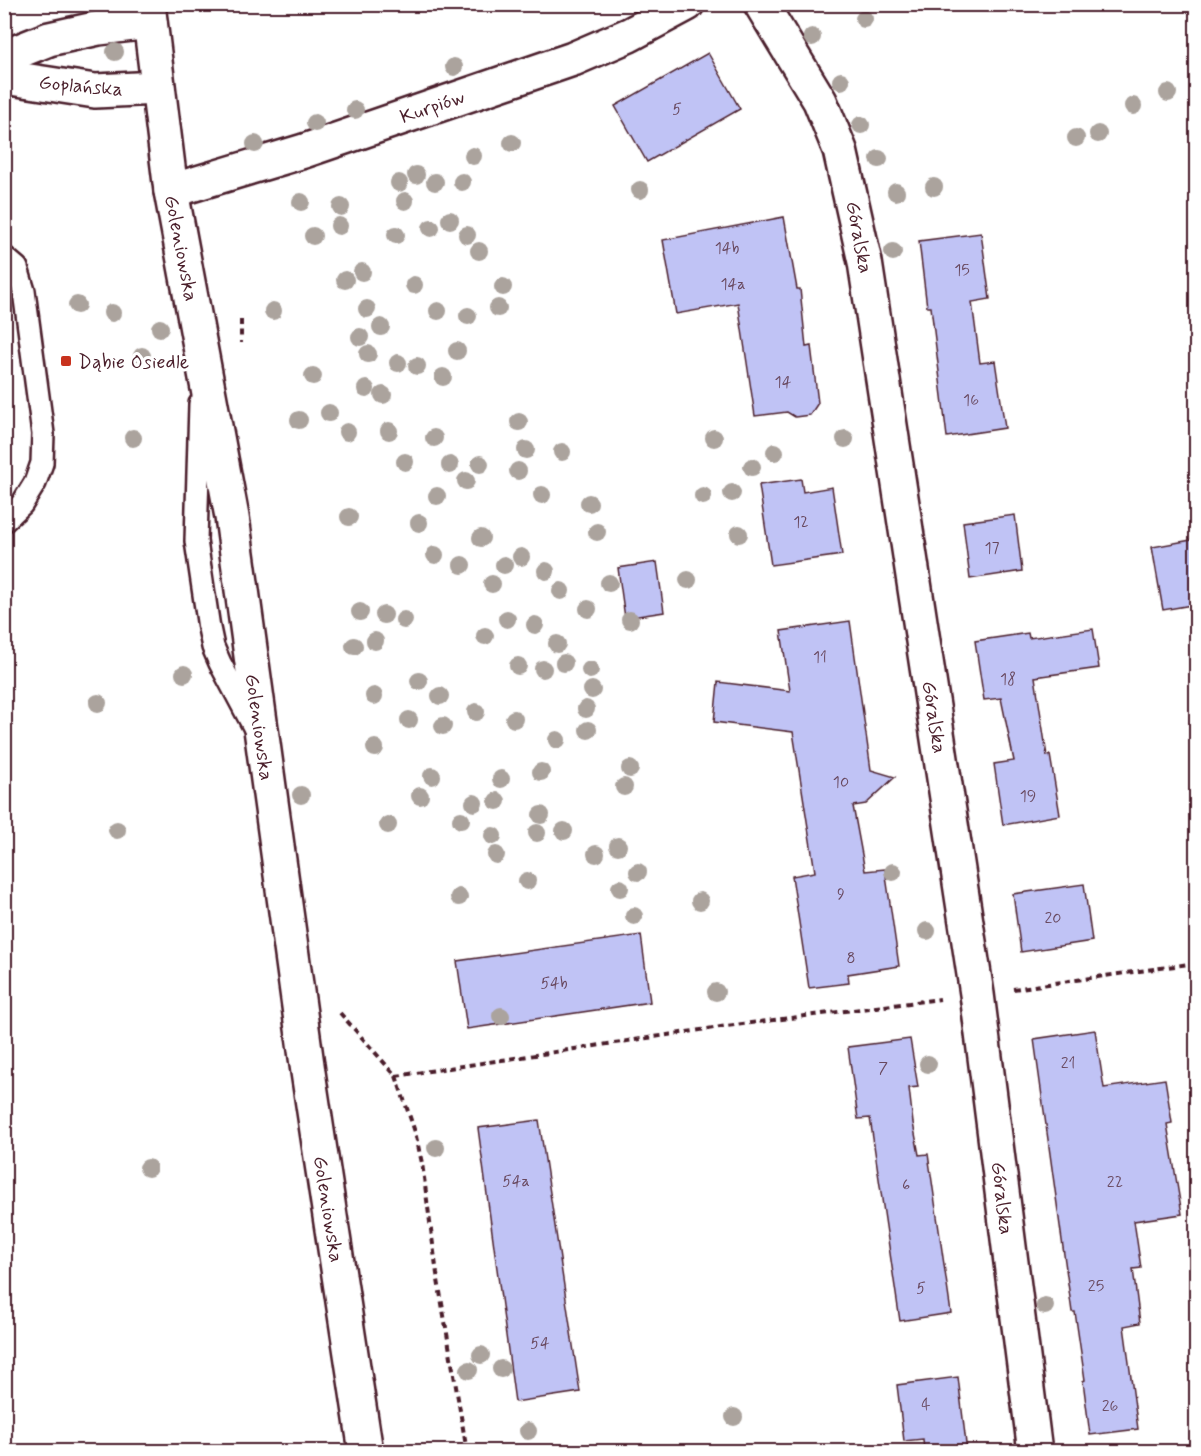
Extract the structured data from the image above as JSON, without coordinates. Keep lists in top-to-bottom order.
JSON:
{
  "streets": {
    "street": [
      "Goplańska",
      "Kurpiów",
      "Góralska",
      "Goleniowska"
    ]
  },
  "crossings": [
    ["Goplańska", "Goleniowska"],
    ["Kurpiów", "Goleniowska"]
  ],
  "places": {
    "transit": ["Dąbie Osiedle"]
  },
  "house_numbers": [
    "5",
    "14b",
    "15",
    "14a",
    "14",
    "16",
    "12",
    "17",
    "11",
    "18",
    "10",
    "19",
    "9",
    "20",
    "8",
    "54b",
    "21",
    "7",
    "54a",
    "22",
    "6",
    "25",
    "5",
    "54",
    "4",
    "26"
  ]
}
